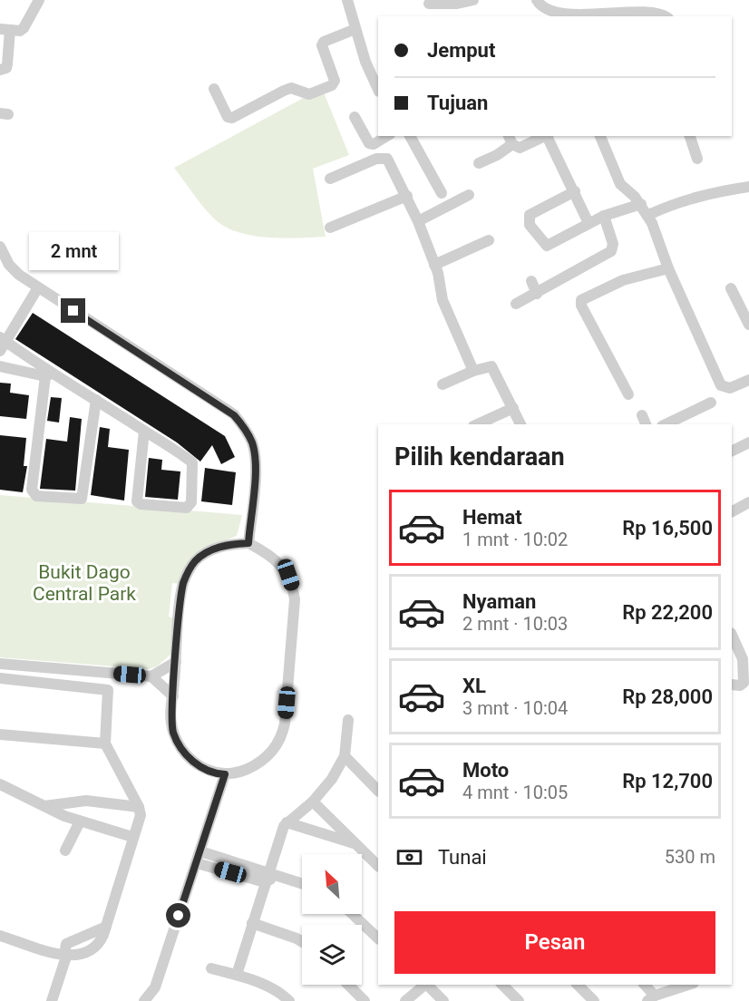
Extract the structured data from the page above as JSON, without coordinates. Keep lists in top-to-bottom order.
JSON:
{
  "parks": ["Bukit Dago Central Park"],
  "north": "top left",
  "page": {
    "banner": ["Jemput", "Tujuan"],
    "bubble": "2 mnt",
    "heading": "Pilih kendaraan",
    "list": [
      {
        "name": "Hemat",
        "note": "1 mnt · 10:02",
        "value": "Rp 16,500"
      },
      {
        "name": "Nyaman",
        "note": "2 mnt · 10:03",
        "value": "Rp 22,200"
      },
      {
        "name": "XL",
        "note": "3 mnt · 10:04",
        "value": "Rp 28,000"
      },
      {
        "name": "Moto",
        "note": "4 mnt · 10:05",
        "value": "Rp 12,700"
      }
    ],
    "pay": ["Tunai", "530 m"],
    "buttons": "Pesan"
  }
}
